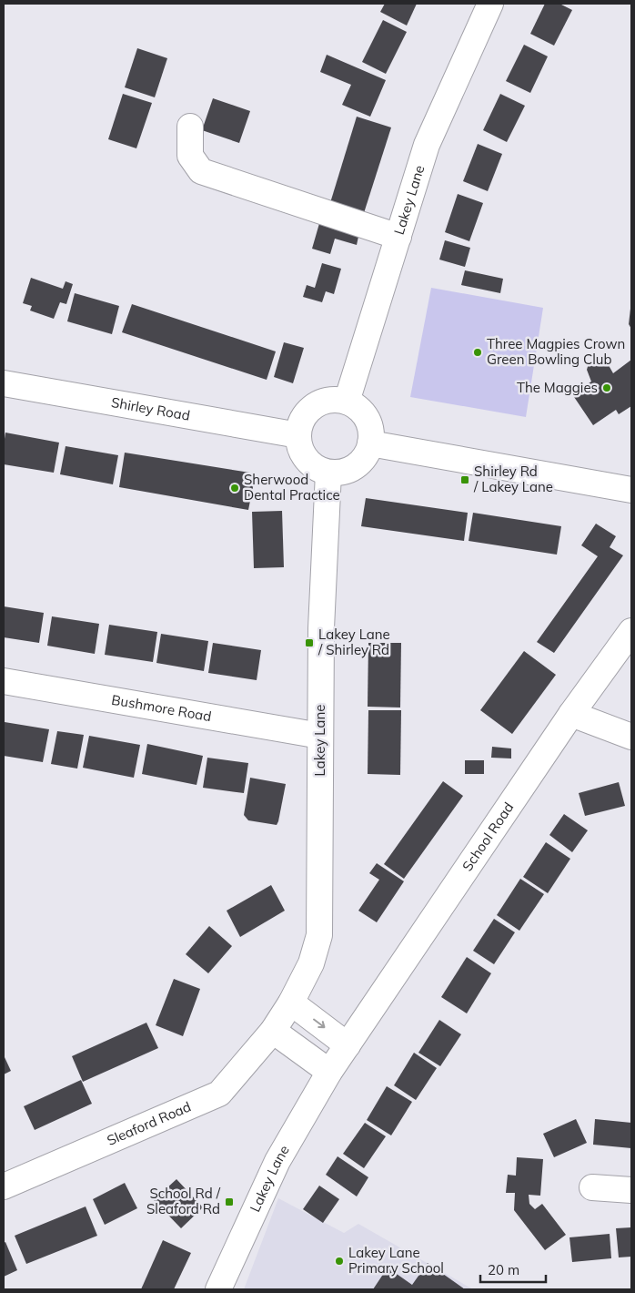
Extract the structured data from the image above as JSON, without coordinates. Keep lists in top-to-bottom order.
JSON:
{
  "streets": {
    "street": [
      "Lakey Lane",
      "Shirley Road",
      "Bushmore Road",
      "School Road",
      "Sleaford Road"
    ]
  },
  "crossings": [
    ["Lakey Lane", "Shirley Road"],
    ["Lakey Lane", "Bushmore Road"],
    ["Lakey Lane", "School Road"],
    ["Lakey Lane", "Sleaford Road"]
  ],
  "places": {
    "other": [
      "Three Magpies Crown Green Bowling Club",
      "The Maggies",
      "Sherwood Dental Practice",
      "Lakey Lane Primary School"
    ],
    "transit": ["Shirley Rd / Lakey Lane", "Lakey Lane / Shirley Rd", "School Rd / Sleaford Rd"]
  },
  "scale_bar": "20 m"
}
